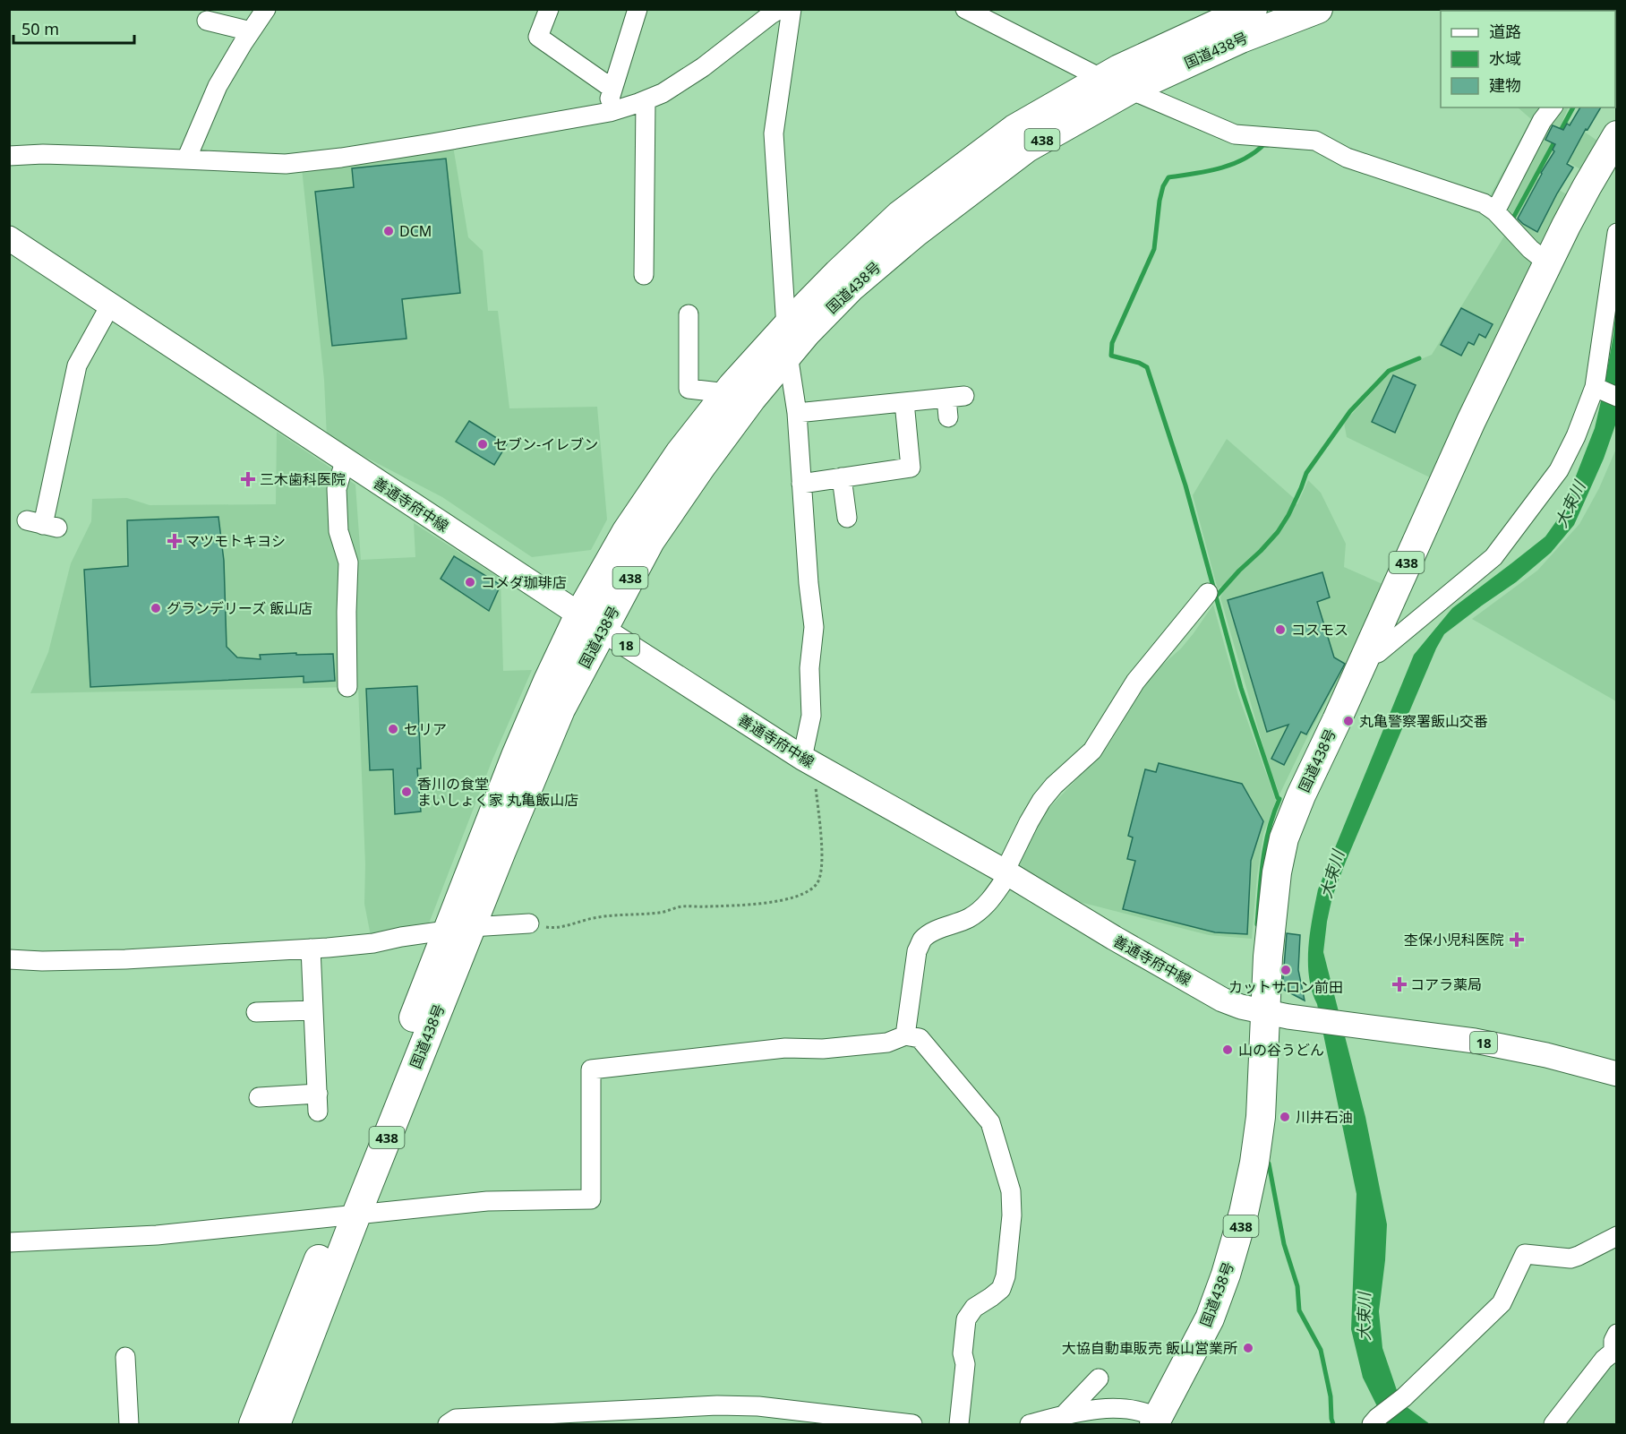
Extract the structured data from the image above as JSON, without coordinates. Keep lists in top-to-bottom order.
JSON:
{
  "streets": {
    "highway": ["国道438号", "438"],
    "main road": ["善通寺府中線", "18"]
  },
  "crossings": [
    ["国道438号", "善通寺府中線"]
  ],
  "water": ["大束川"],
  "places": {
    "other": [
      "DCM",
      "セブン-イレブン",
      "コメダ珈琲店",
      "グランデリーズ 飯山店",
      "コスモス",
      "丸亀警察署飯山交番",
      "セリア",
      "香川の食堂 まいしょく家 丸亀飯山店",
      "カットサロン前田",
      "山の谷うどん",
      "川井石油",
      "大協自動車販売 飯山営業所"
    ],
    "health": [
      "三木歯科医院",
      "マツモトキヨシ",
      "杢保小児科医院",
      "コアラ薬局"
    ]
  },
  "legend": ["道路", "水域", "建物"],
  "scale_bar": "50 m"
}
